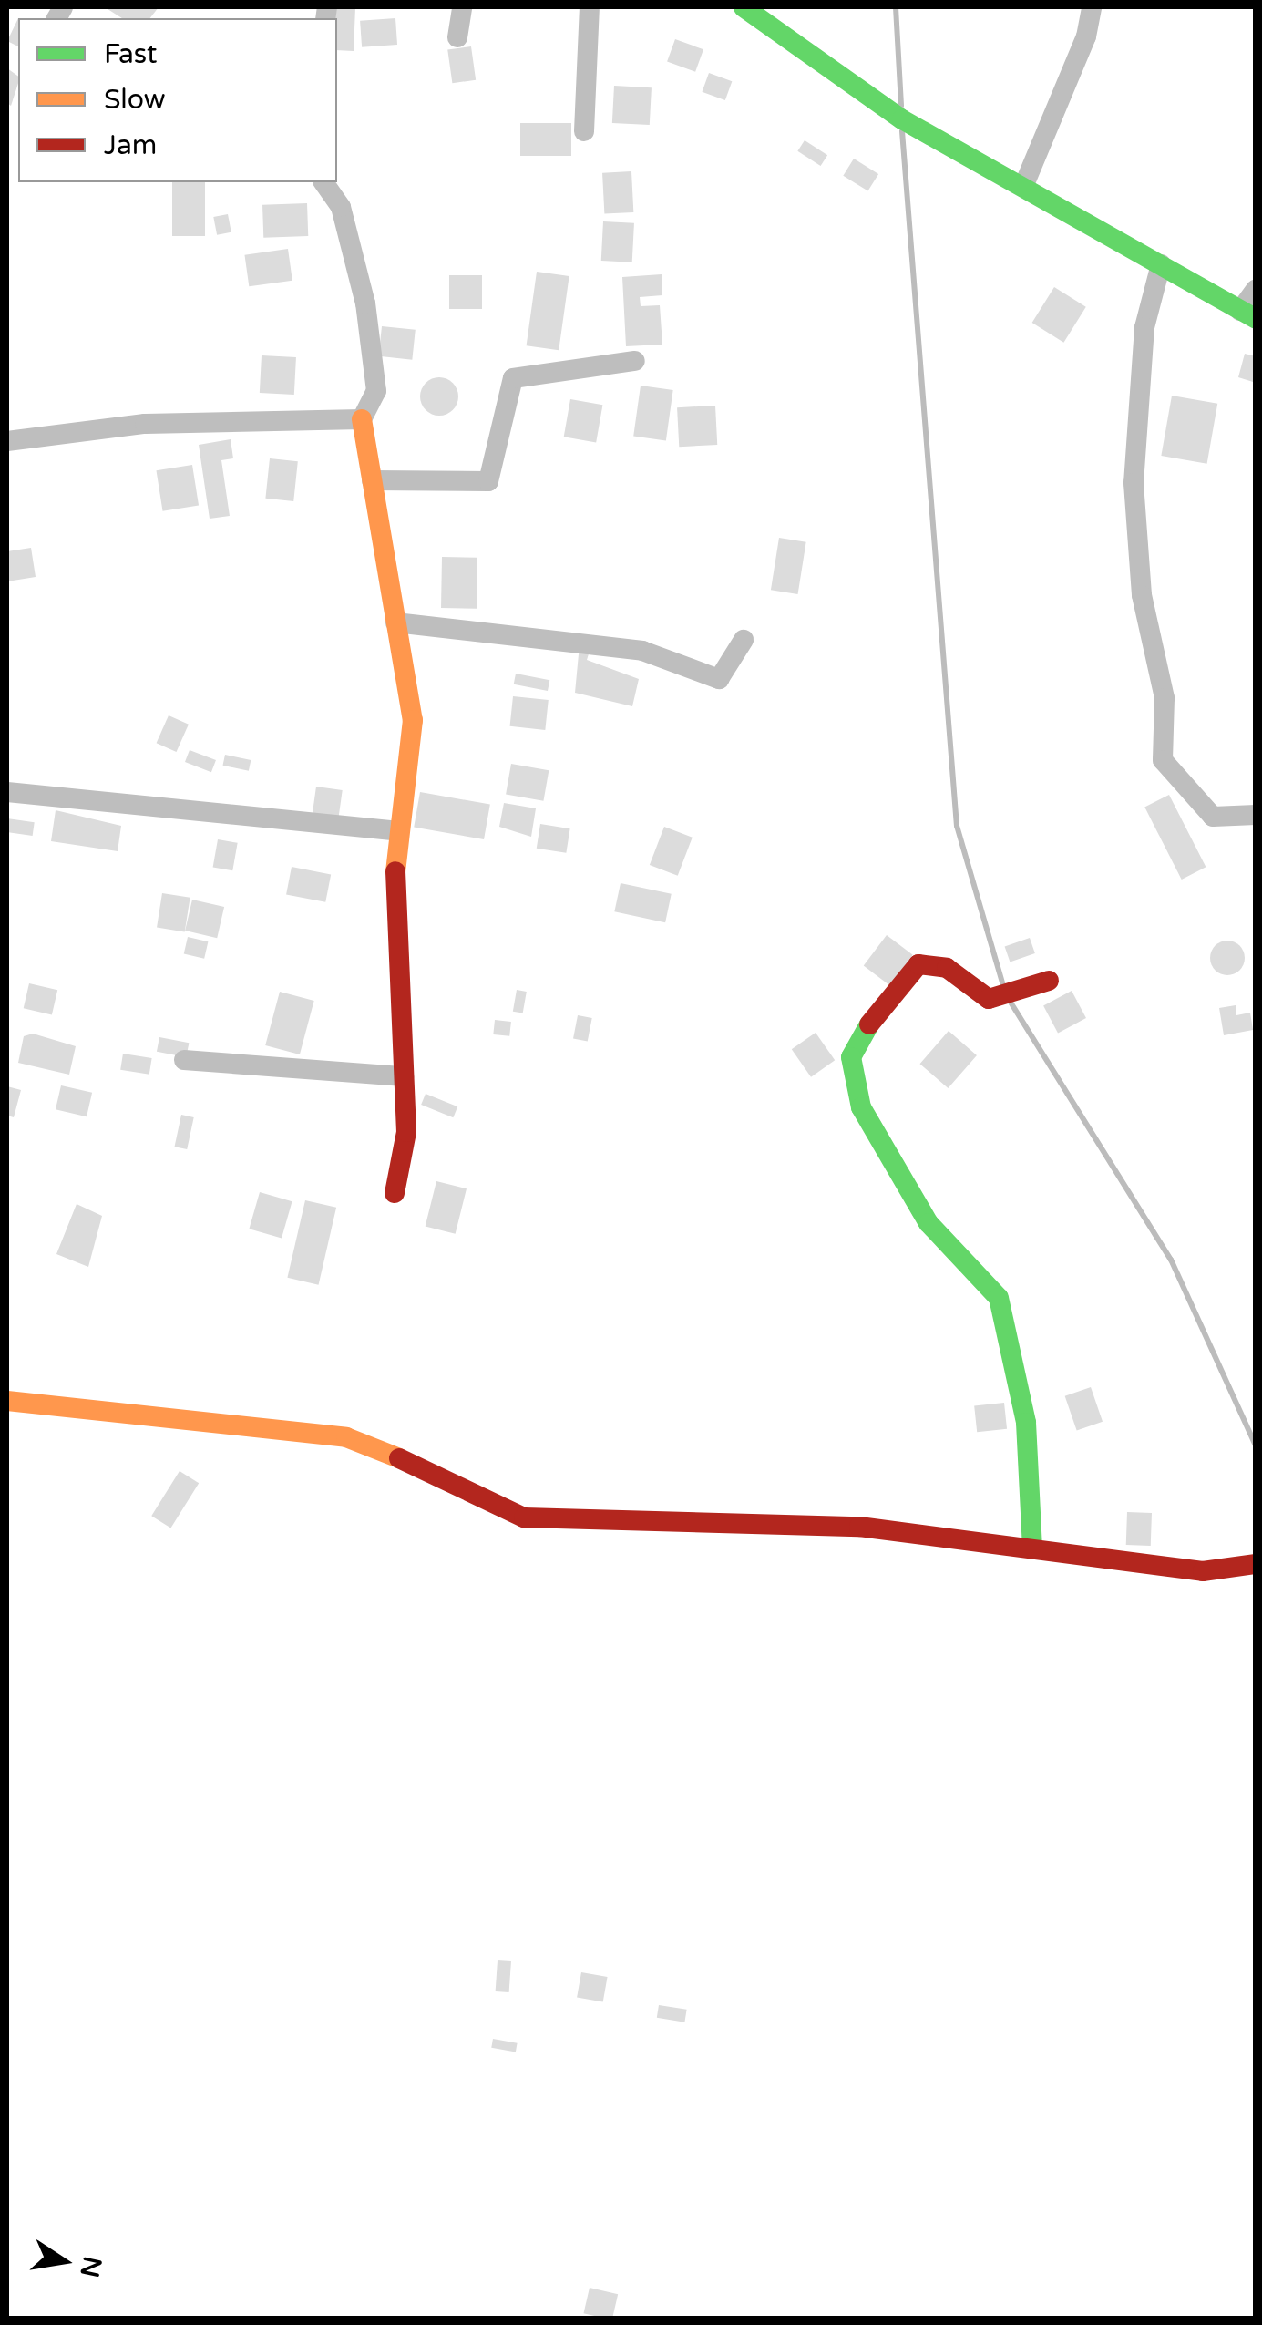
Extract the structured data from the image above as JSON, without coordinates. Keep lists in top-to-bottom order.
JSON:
{
  "legend": ["Fast", "Slow", "Jam"],
  "north": "right"
}
